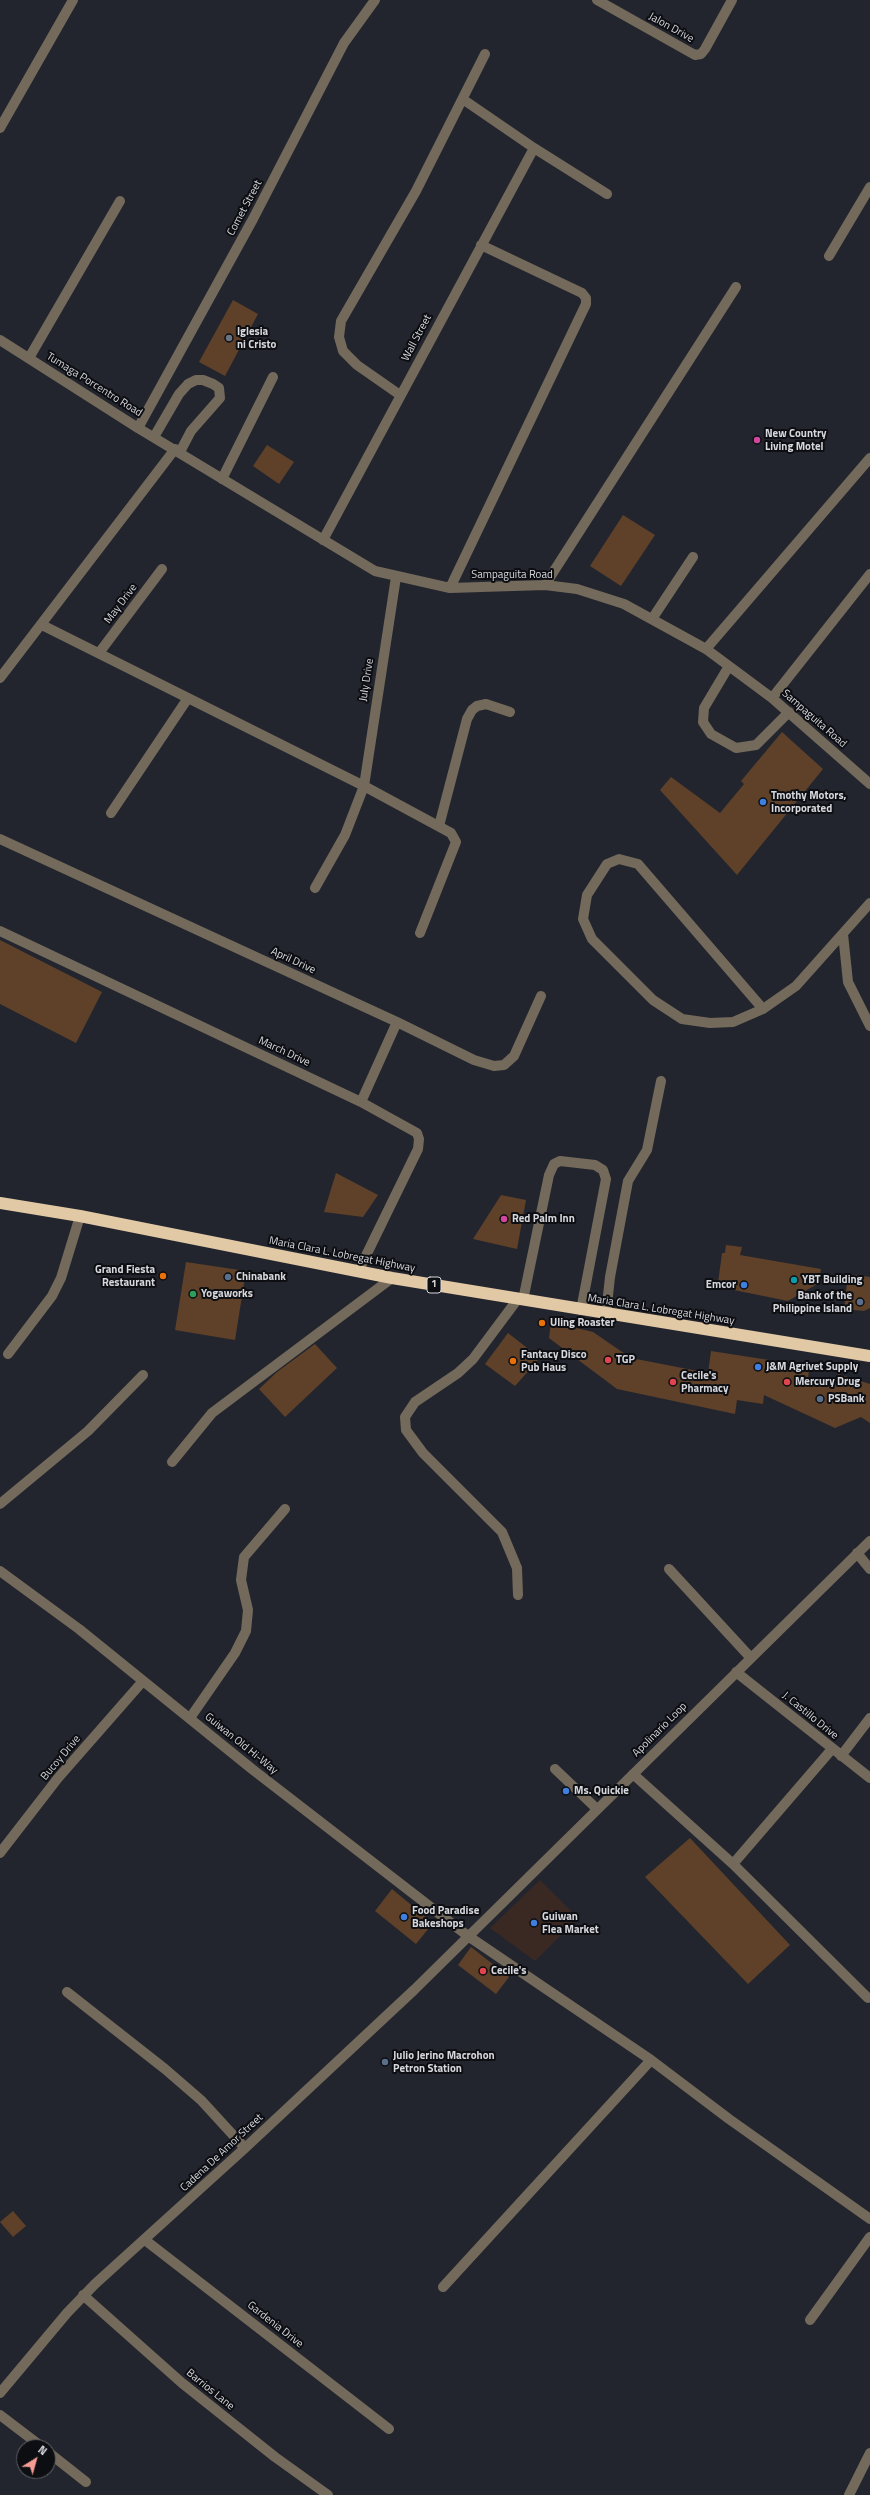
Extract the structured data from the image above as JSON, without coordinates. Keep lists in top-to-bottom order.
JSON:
{
  "streets": {
    "highway": ["Maria Clara L. Lobregat Highway", "1"],
    "street": [
      "Jalon Drive",
      "Comet Street",
      "Wall Street",
      "Tumaga Porcentro Road",
      "Sampaguita Road",
      "May Drive",
      "July Drive",
      "April Drive",
      "March Drive",
      "J. Castillo Drive",
      "Apolinario Loop",
      "Guiwan Old Hi-Way",
      "Bucoy Drive",
      "Cadena De Amor Street",
      "Gardenia Drive",
      "Barrios Lane"
    ]
  },
  "crossings": [
    ["Comet Street", "Tumaga Porcentro Road"],
    ["Wall Street", "Sampaguita Road"],
    ["Tumaga Porcentro Road", "Sampaguita Road"],
    ["Sampaguita Road", "July Drive"],
    ["March Drive", "Maria Clara L. Lobregat Highway"],
    ["J. Castillo Drive", "Apolinario Loop"],
    ["Apolinario Loop", "Guiwan Old Hi-Way"],
    ["Apolinario Loop", "Cadena De Amor Street"],
    ["Guiwan Old Hi-Way", "Bucoy Drive"],
    ["Guiwan Old Hi-Way", "Cadena De Amor Street"],
    ["Cadena De Amor Street", "Gardenia Drive"],
    ["Cadena De Amor Street", "Barrios Lane"]
  ],
  "places": [
    "Iglesia ni Cristo",
    "New Country Living Motel",
    "Tmothy Motors, Incorporated",
    "Red Palm Inn",
    "Grand Fiesta Restaurant",
    "Chinabank",
    "YBT Building",
    "Emcor",
    "Yogaworks",
    "Bank of the Philippine Island",
    "Uling Roaster",
    "TGP",
    "Fantacy Disco Pub Haus",
    "J&M Agrivet Supply",
    "Cecile's Pharmacy",
    "Mercury Drug",
    "PSBank",
    "Ms. Quickie",
    "Food Paradise Bakeshops",
    "Guiwan Flea Market",
    "Cecile's",
    "Julio Jerino Macrohon Petron Station"
  ],
  "north": "top right"
}
